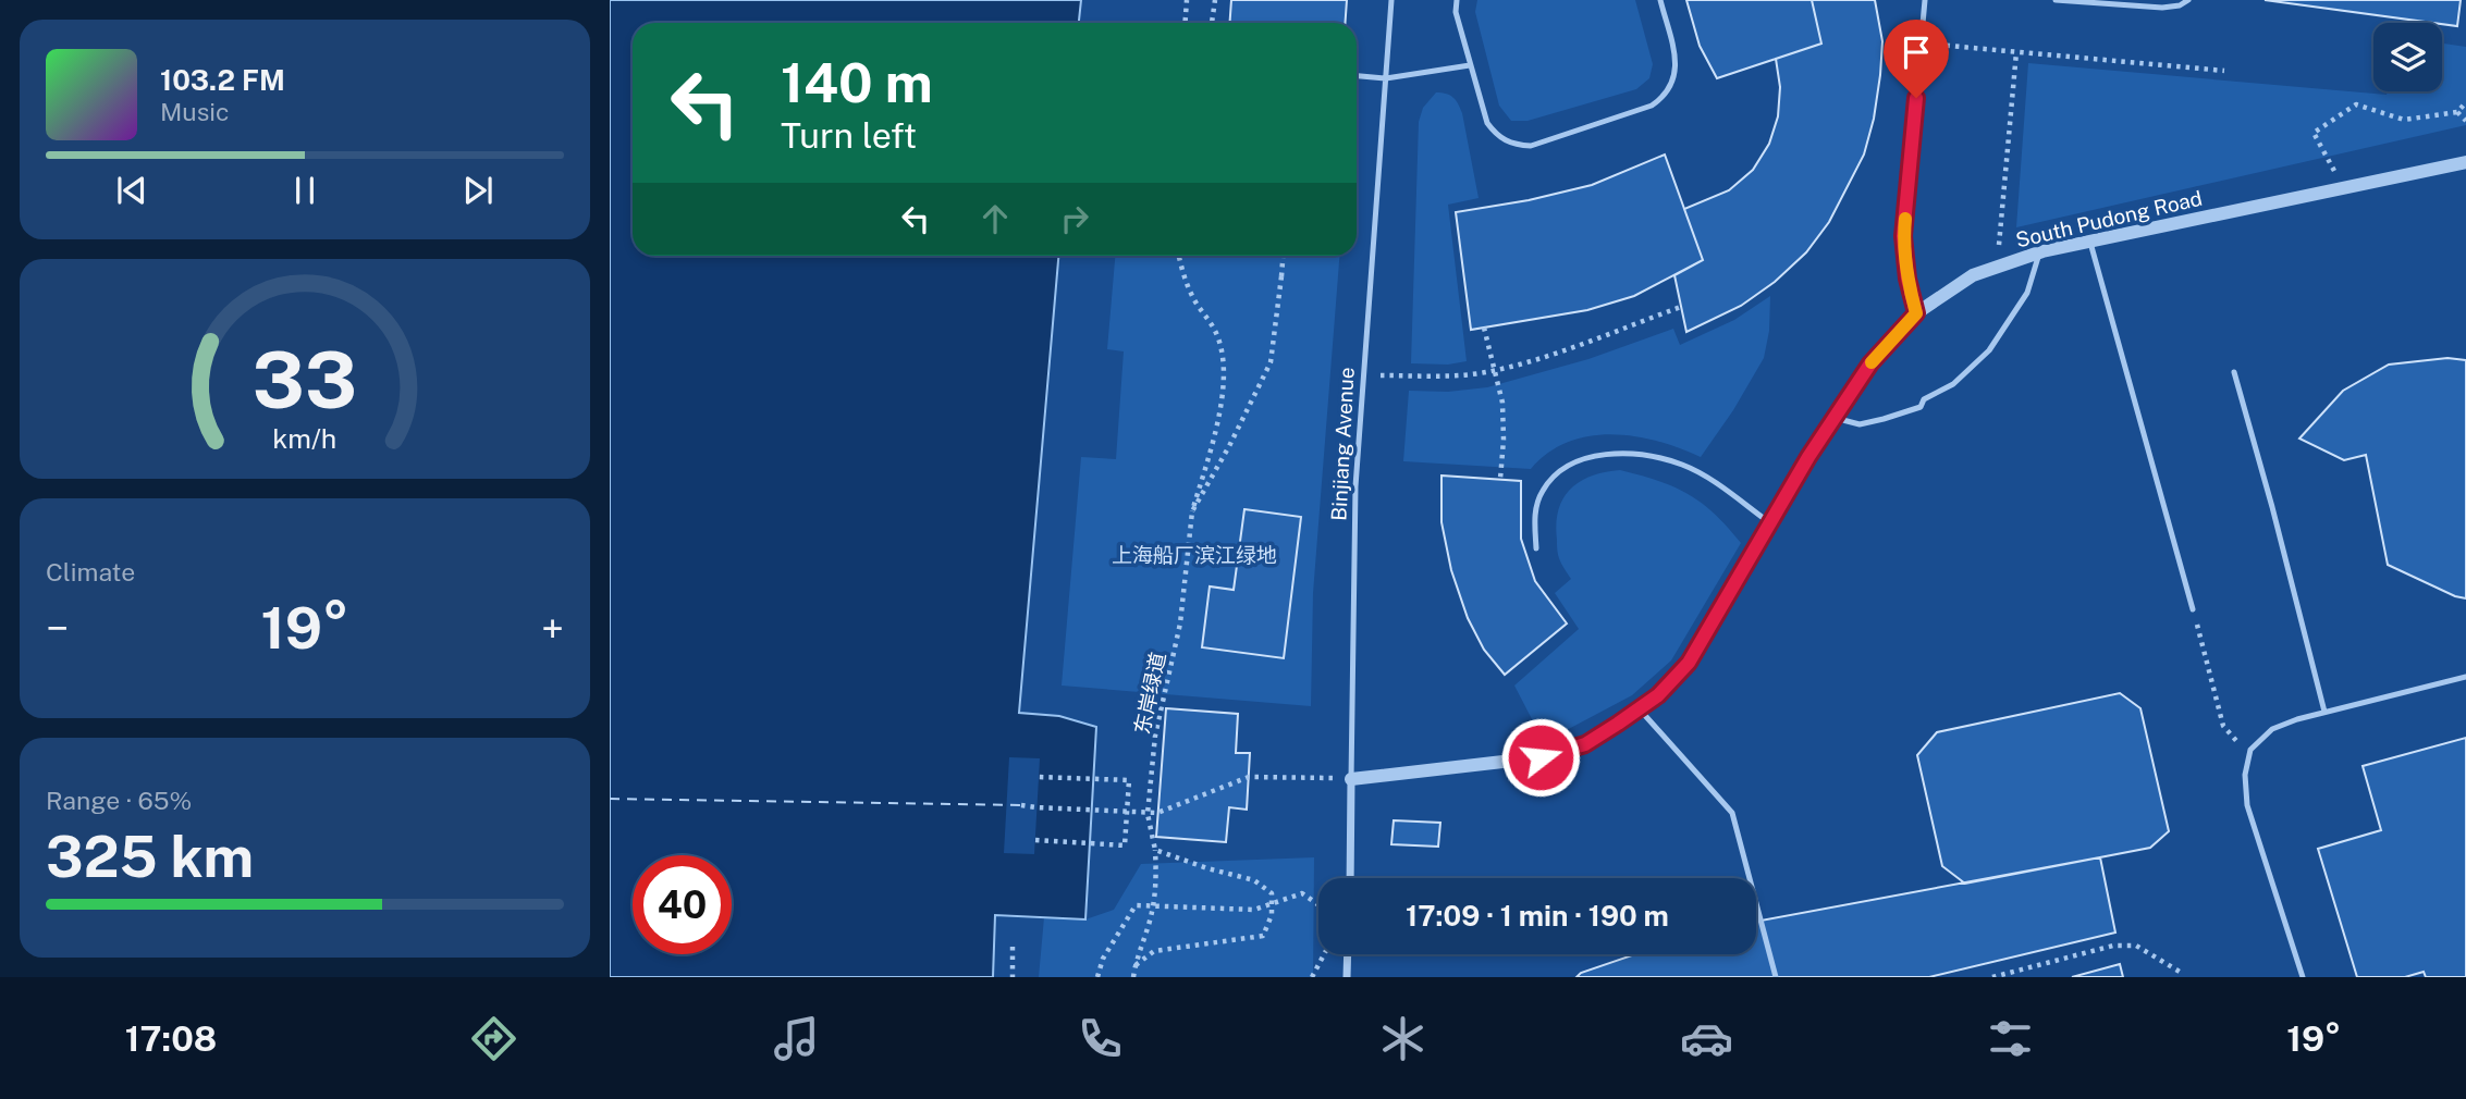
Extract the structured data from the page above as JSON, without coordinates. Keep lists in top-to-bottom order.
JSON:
{
  "streets": {
    "street": ["South Pudong Road", "Binjiang Avenue"],
    "path": ["东岸绿道"]
  },
  "crossings": [
    ["South Pudong Road", "Binjiang Avenue"]
  ],
  "parks": ["上海船厂滨江绿地"],
  "page": {
    "turn": ["140 m", "Turn left"],
    "song": ["103.2 FM", "Music"],
    "tile": [
      "Climate",
      ["Range · 65%", "325 km"]
    ],
    "heat": ["−", "19°", "+"],
    "limit": "40",
    "trip": "17:09 · 1 min · 190 m",
    "tabs": ["17:08", "19°"],
    "gauge": ["33", "km/h"]
  }
}
